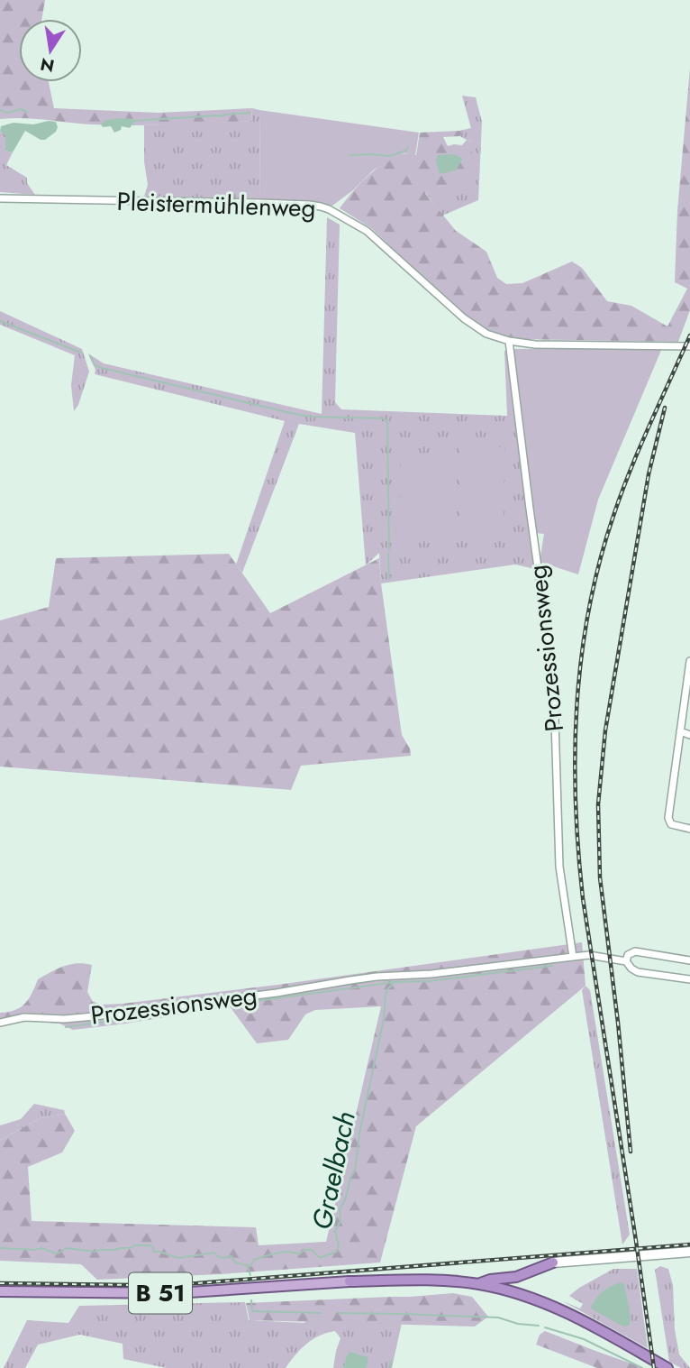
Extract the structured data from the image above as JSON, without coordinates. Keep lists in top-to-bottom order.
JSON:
{
  "streets": {
    "highway": ["B 51"],
    "street": ["Pleistermühlenweg", "Prozessionsweg"]
  },
  "crossings": [
    ["Pleistermühlenweg", "Prozessionsweg"]
  ],
  "water": ["Graelbach"],
  "north": "bottom"
}
